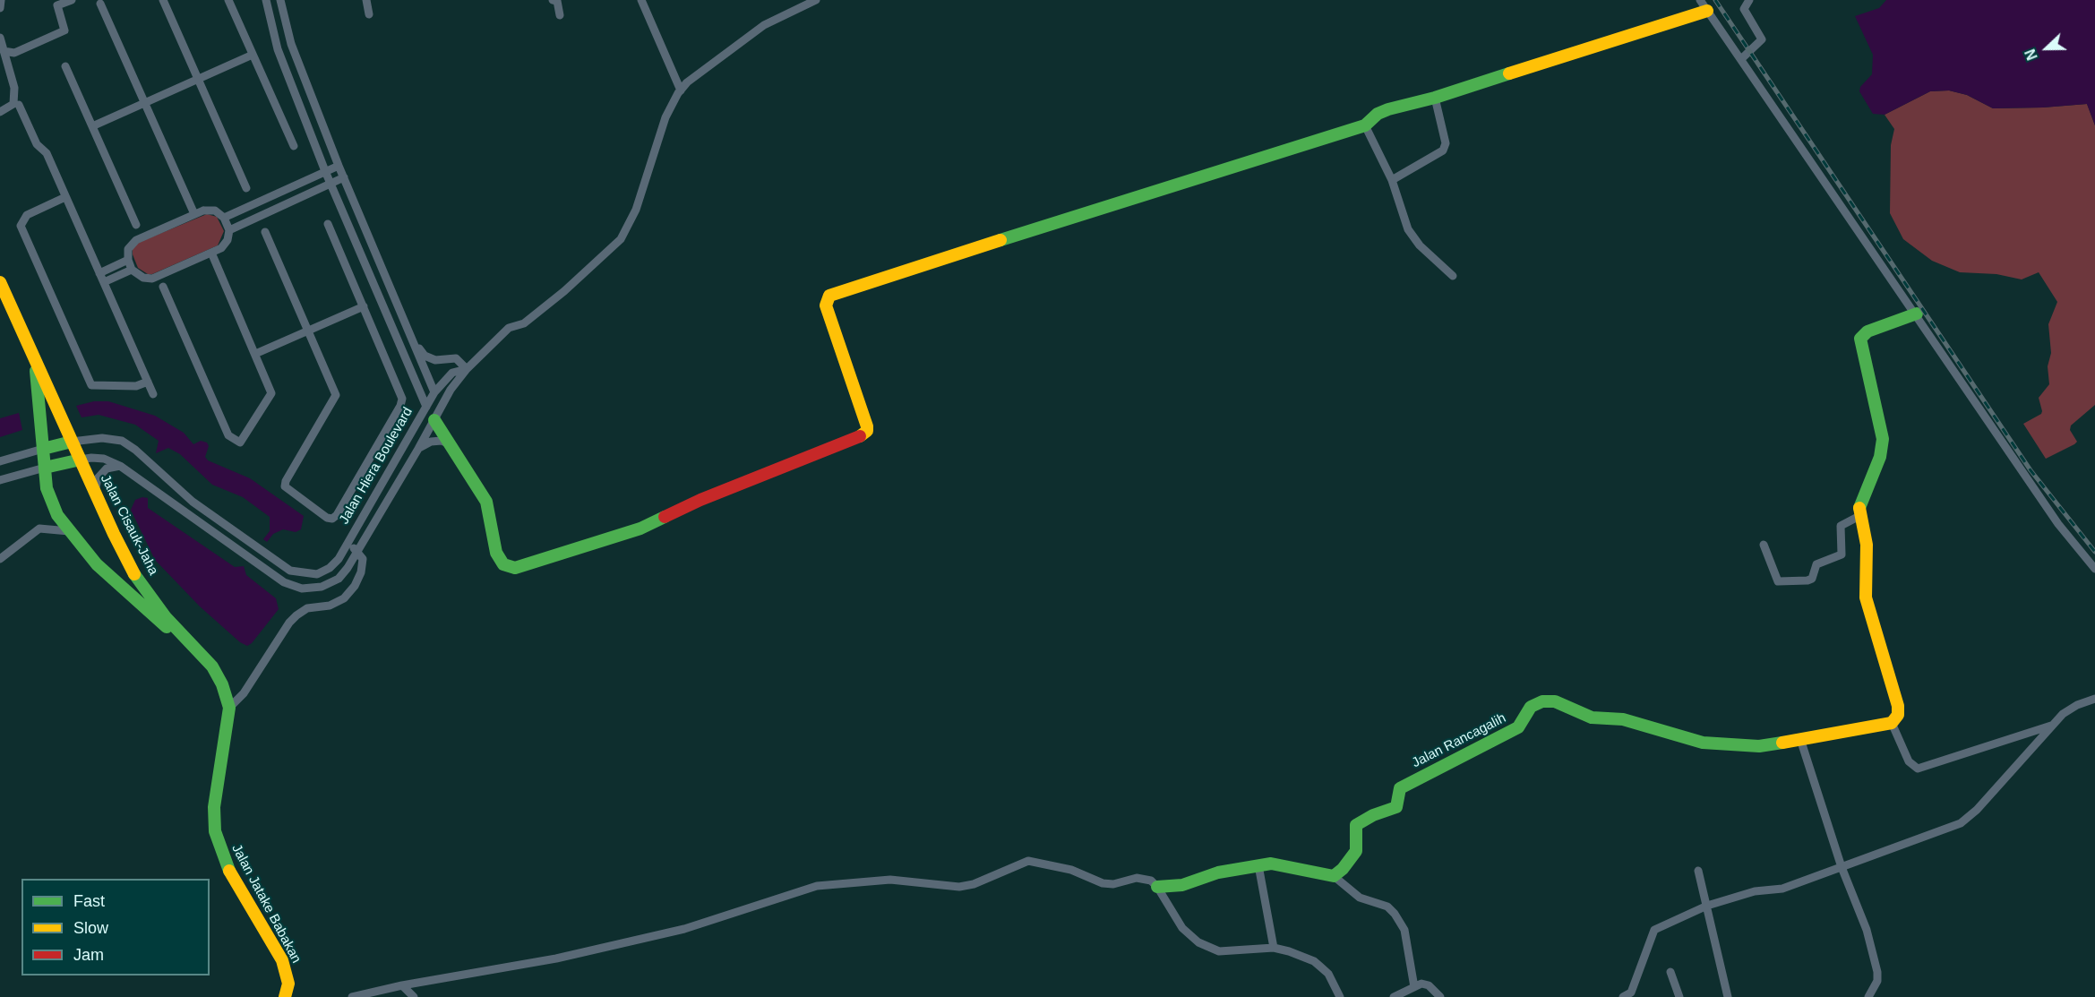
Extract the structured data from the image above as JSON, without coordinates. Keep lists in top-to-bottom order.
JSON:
{
  "streets": {
    "street": [
      "Jalan Hiera Boulevard",
      "Jalan Cisauk-Jaha",
      "Jalan Rancagalih",
      "Jalan Jatake Babakan"
    ]
  },
  "crossings": [
    ["Jalan Hiera Boulevard", "Jalan Cisauk-Jaha"],
    ["Jalan Cisauk-Jaha", "Jalan Jatake Babakan"]
  ],
  "legend": ["Fast", "Slow", "Jam"],
  "north": "left"
}
